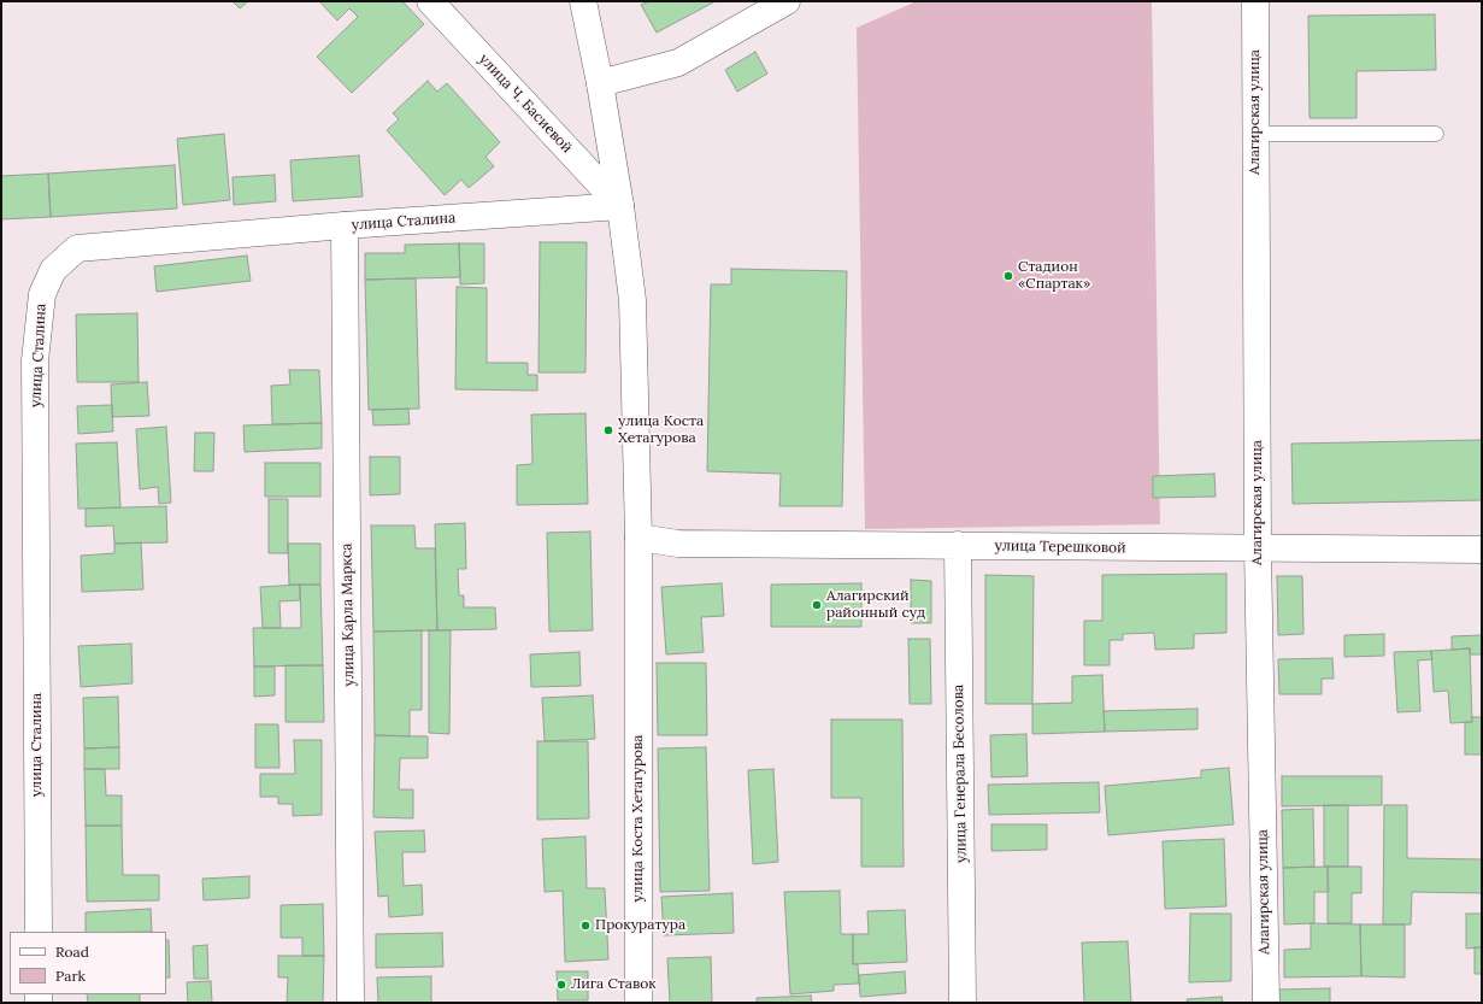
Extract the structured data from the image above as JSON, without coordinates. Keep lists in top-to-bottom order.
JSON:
{
  "streets": {
    "street": [
      "улица Ч. Басиевой",
      "Алагирская улица",
      "улица Сталина",
      "улица Терешковой",
      "улица Карла Маркса",
      "улица Генерала Бесолова",
      "улица Коста Хетагурова"
    ]
  },
  "crossings": [
    ["улица Ч. Басиевой", "улица Сталина"],
    ["улица Ч. Басиевой", "улица Коста Хетагурова"],
    ["Алагирская улица", "улица Терешковой"],
    ["улица Сталина", "улица Карла Маркса"],
    ["улица Сталина", "улица Коста Хетагурова"],
    ["улица Терешковой", "улица Генерала Бесолова"],
    ["улица Терешковой", "улица Коста Хетагурова"]
  ],
  "places": [
    "Стадион «Спартак»",
    "улица Коста Хетагурова",
    "Алагирский районный суд",
    "Прокуратура",
    "Лига Ставок"
  ],
  "legend": ["Road", "Park"]
}
